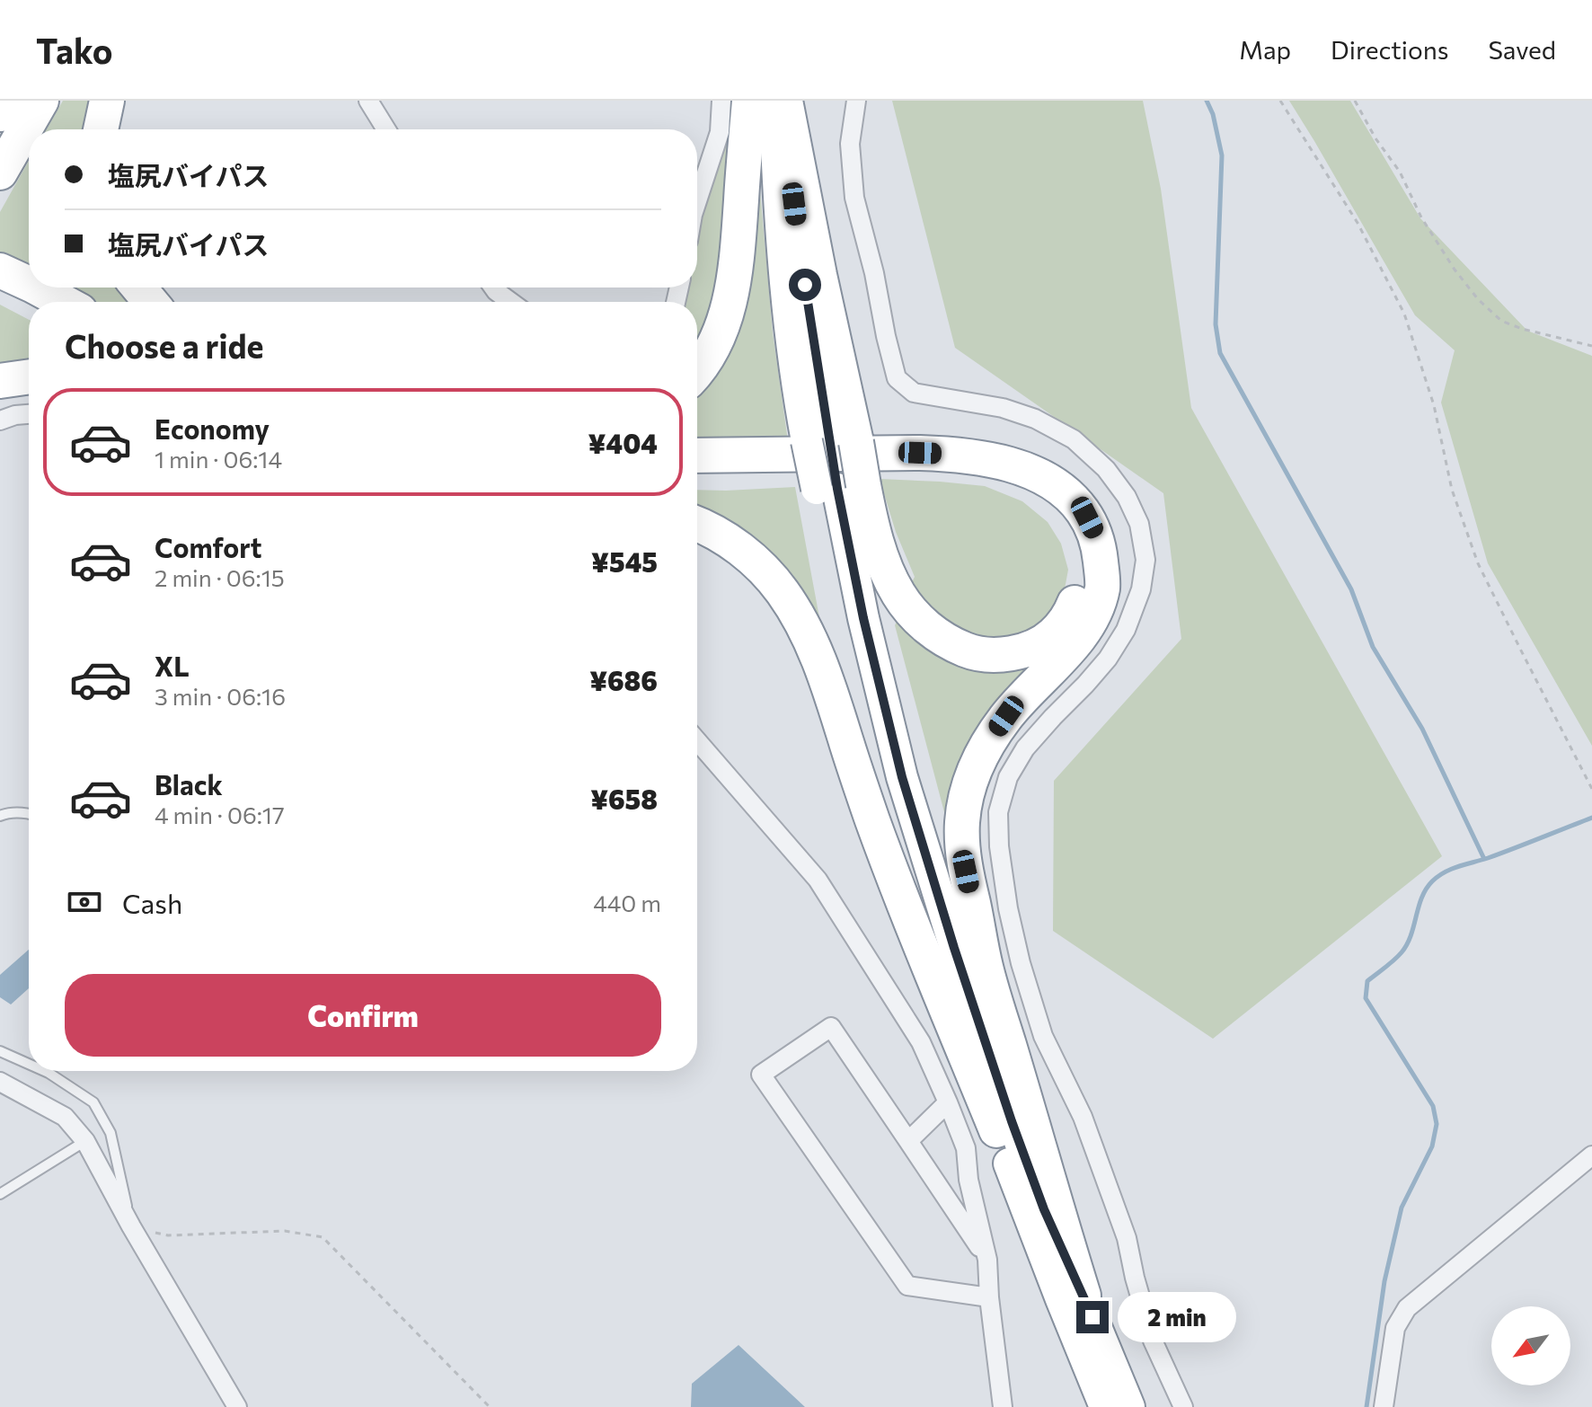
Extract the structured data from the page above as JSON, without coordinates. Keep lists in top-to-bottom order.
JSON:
{
  "north": "bottom left",
  "page": {
    "header": "Tako",
    "nav": ["Map", "Directions", "Saved"],
    "banner": ["塩尻バイパス", "塩尻バイパス"],
    "heading": "Choose a ride",
    "list": [
      {
        "name": "Economy",
        "note": "1 min · 06:14",
        "value": "¥404"
      },
      {
        "name": "Comfort",
        "note": "2 min · 06:15",
        "value": "¥545"
      },
      {
        "name": "XL",
        "note": "3 min · 06:16",
        "value": "¥686"
      },
      {
        "name": "Black",
        "note": "4 min · 06:17",
        "value": "¥658"
      }
    ],
    "pay": ["Cash", "440 m"],
    "buttons": "Confirm",
    "bubble": "2 min"
  }
}
